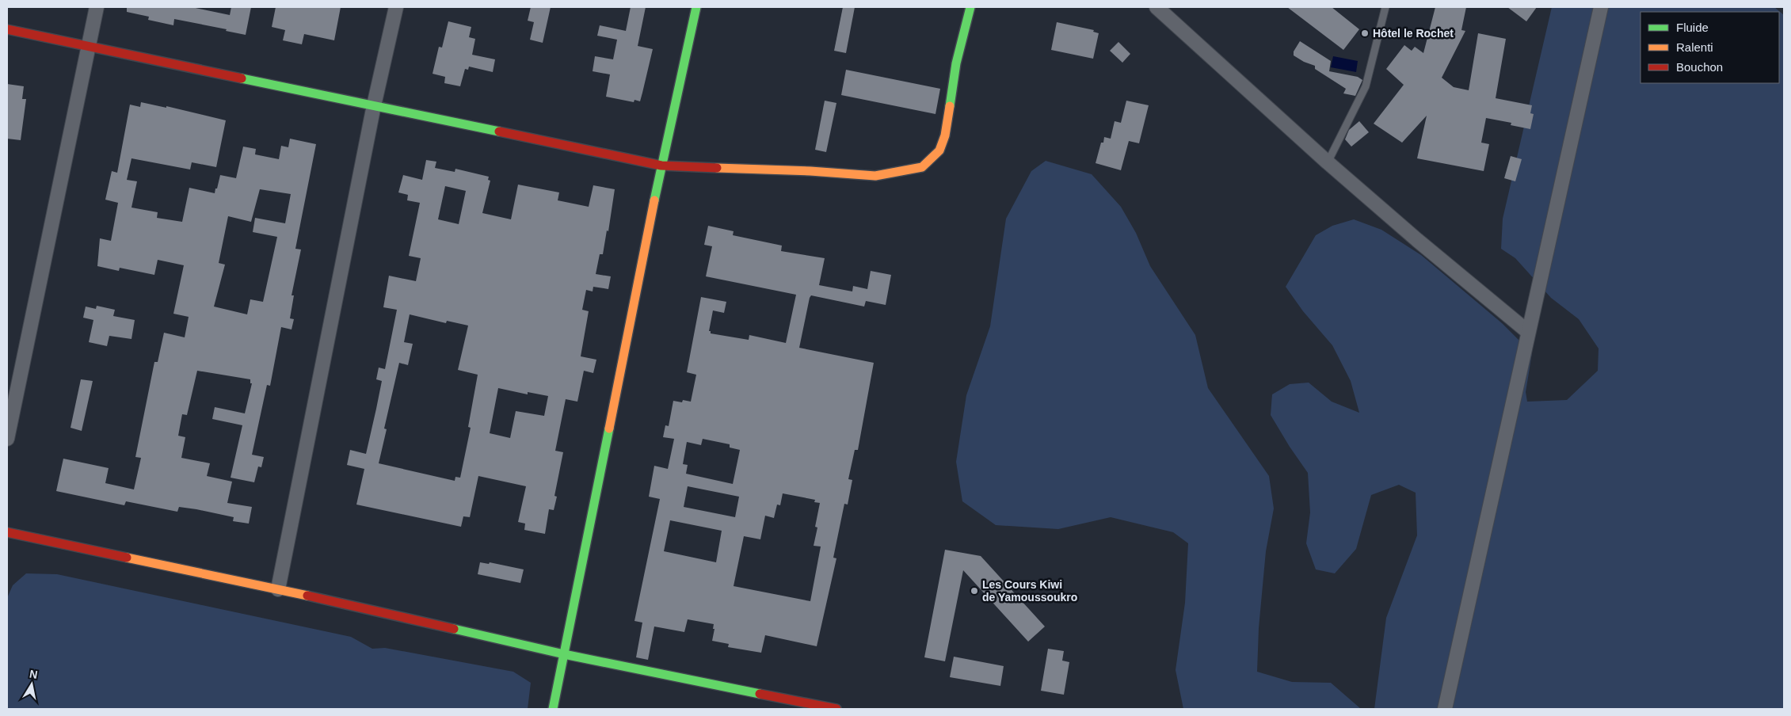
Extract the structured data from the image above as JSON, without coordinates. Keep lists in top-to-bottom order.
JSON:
{
  "places": ["Hôtel le Rochet", "Les Cours Kiwi de Yamoussoukro"],
  "legend": ["Fluide", "Ralenti", "Bouchon"],
  "north": "top"
}
